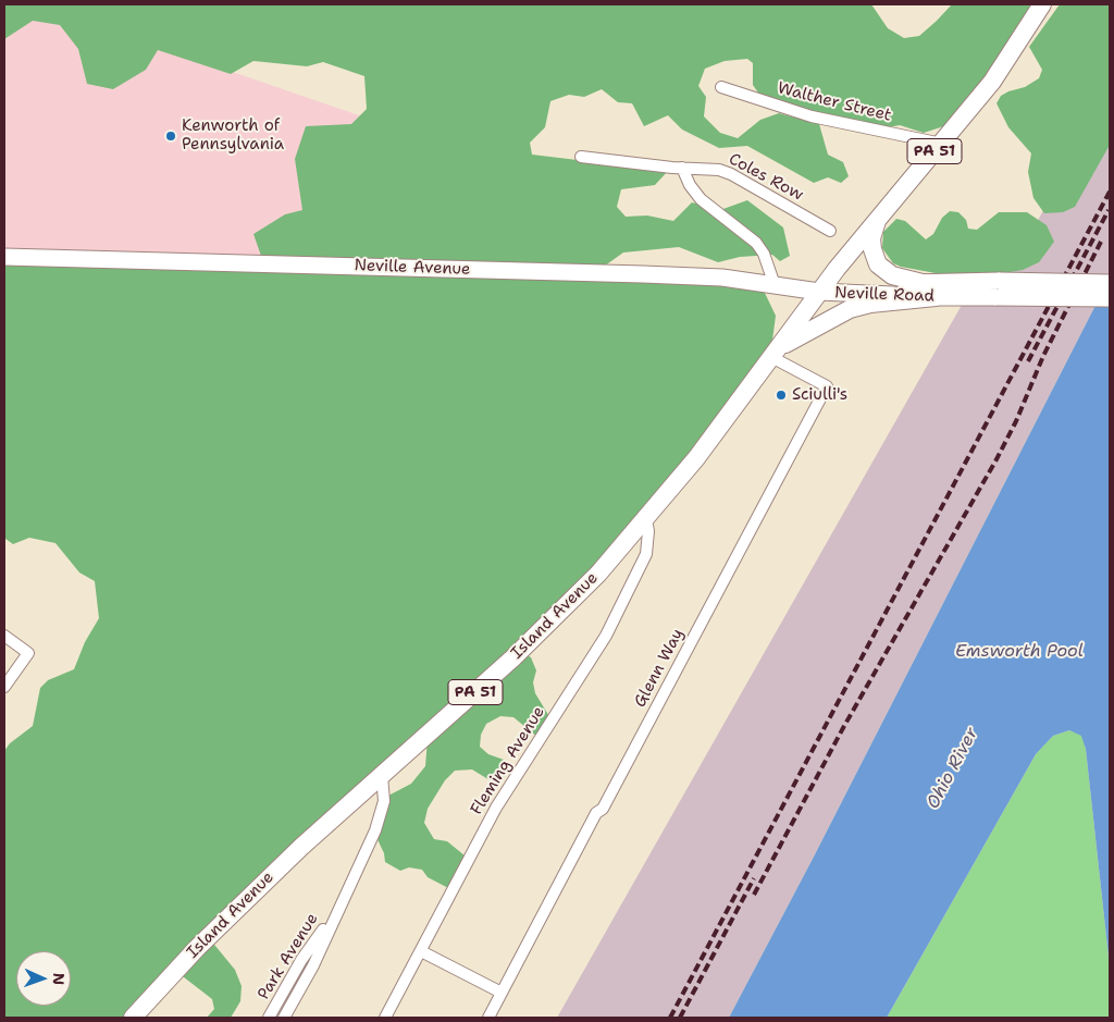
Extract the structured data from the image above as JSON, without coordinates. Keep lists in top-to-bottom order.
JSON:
{
  "streets": {
    "main road": ["PA 51", "Island Avenue"],
    "street": [
      "Walther Street",
      "Coles Row",
      "Neville Avenue",
      "Neville Road",
      "Glenn Way",
      "Fleming Avenue",
      "Park Avenue"
    ]
  },
  "crossings": [
    ["Walther Street", "PA 51"],
    ["PA 51", "Neville Avenue"],
    ["PA 51", "Neville Road"],
    ["PA 51", "Island Avenue"],
    ["Neville Avenue", "Neville Road"],
    ["Neville Avenue", "Island Avenue"],
    ["Neville Road", "Island Avenue"],
    ["Island Avenue", "Glenn Way"],
    ["Island Avenue", "Fleming Avenue"],
    ["Island Avenue", "Park Avenue"]
  ],
  "water": ["Emsworth Pool", "Ohio River"],
  "places": ["Kenworth of Pennsylvania", "Sciulli's"],
  "north": "right"
}
